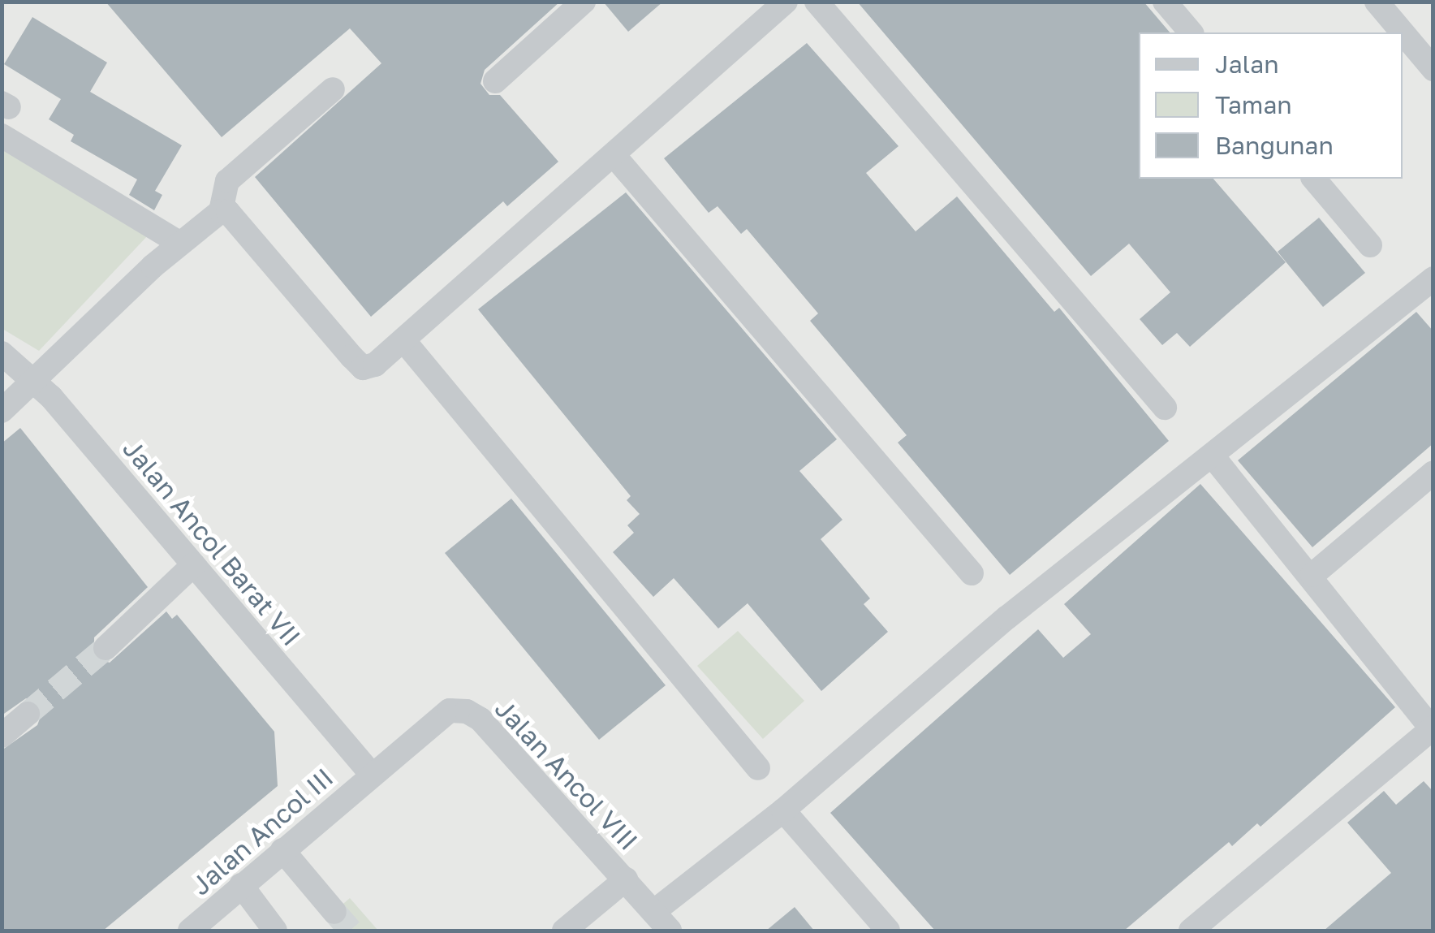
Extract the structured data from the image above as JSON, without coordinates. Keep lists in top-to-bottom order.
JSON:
{
  "streets": {
    "street": ["Jalan Ancol Barat VII", "Jalan Ancol VIII", "Jalan Ancol III"]
  },
  "crossings": [
    ["Jalan Ancol Barat VII", "Jalan Ancol VIII"],
    ["Jalan Ancol Barat VII", "Jalan Ancol III"],
    ["Jalan Ancol VIII", "Jalan Ancol III"]
  ],
  "legend": ["Jalan", "Taman", "Bangunan"]
}
